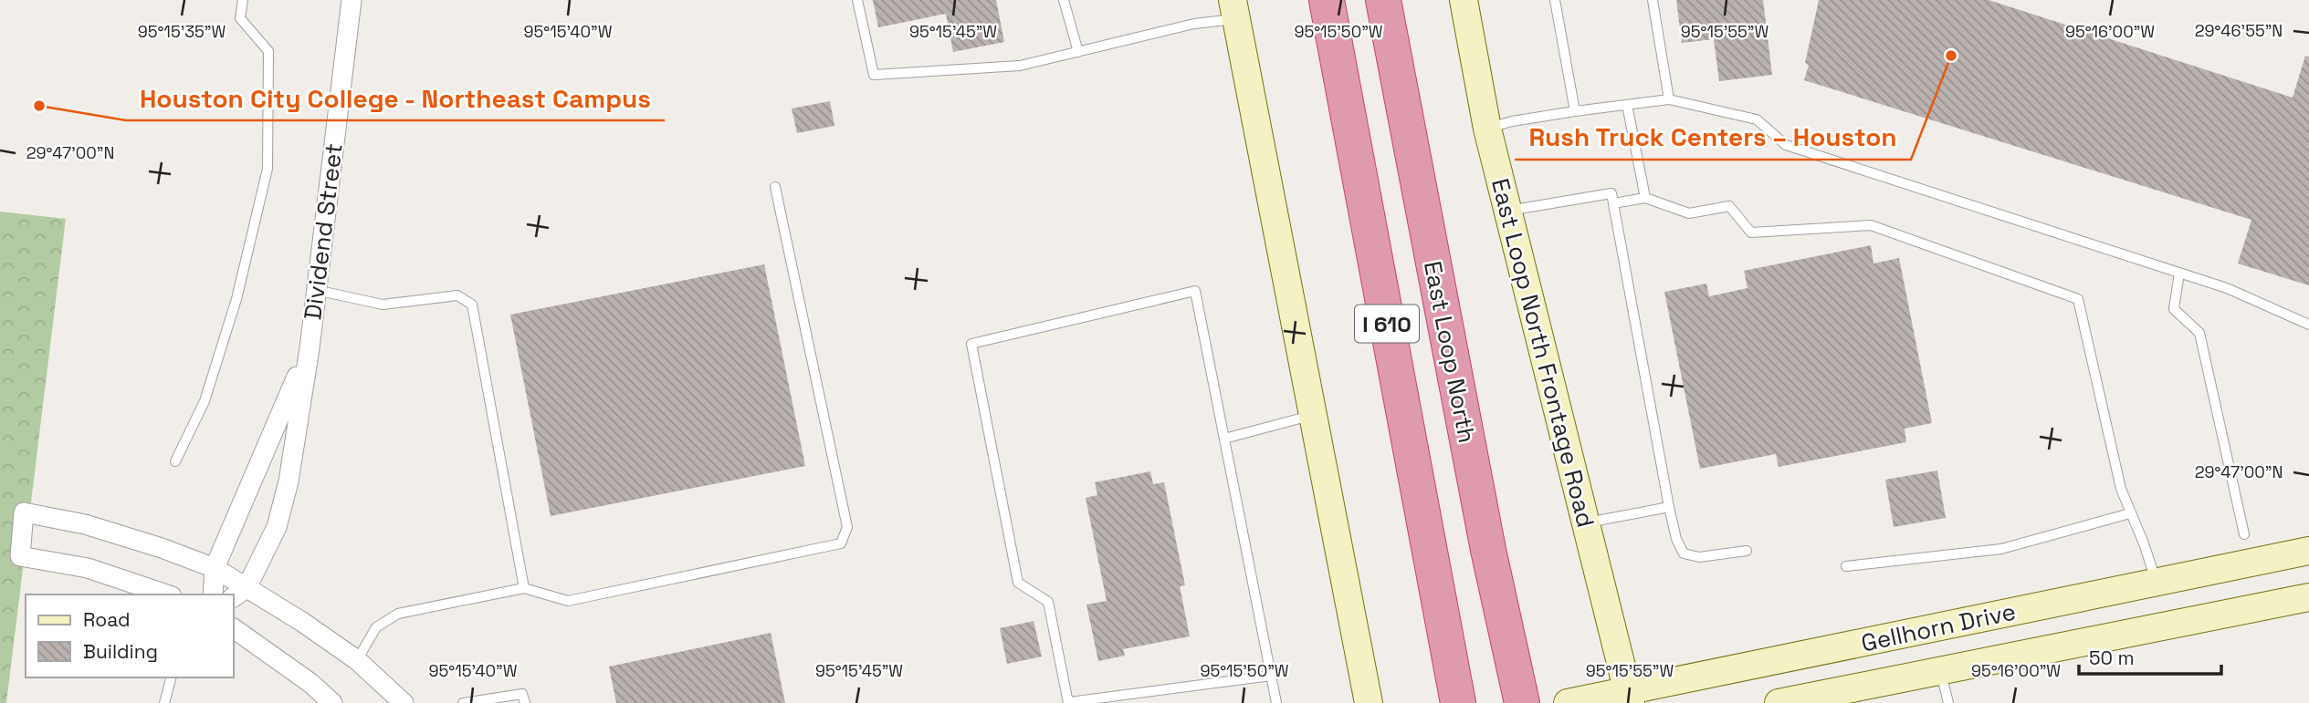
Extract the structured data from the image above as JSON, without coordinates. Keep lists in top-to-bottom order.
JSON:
{
  "streets": {
    "highway": ["I 610", "East Loop North"],
    "main road": ["East Loop North Frontage Road", "Gellhorn Drive"],
    "street": ["Dividend Street"]
  },
  "crossings": [
    ["East Loop North Frontage Road", "Gellhorn Drive"]
  ],
  "places": ["Rush Truck Centers – Houston", "Houston City College - Northeast Campus"],
  "legend": ["Road", "Building"],
  "scale_bar": "50 m",
  "coordinates": [
    "29°46'55\"N",
    "95°15'35\"W",
    "95°15'40\"W",
    "95°15'45\"W",
    "95°15'50\"W",
    "95°15'55\"W",
    "95°16'00\"W",
    "29°47'00\"N"
  ]
}
